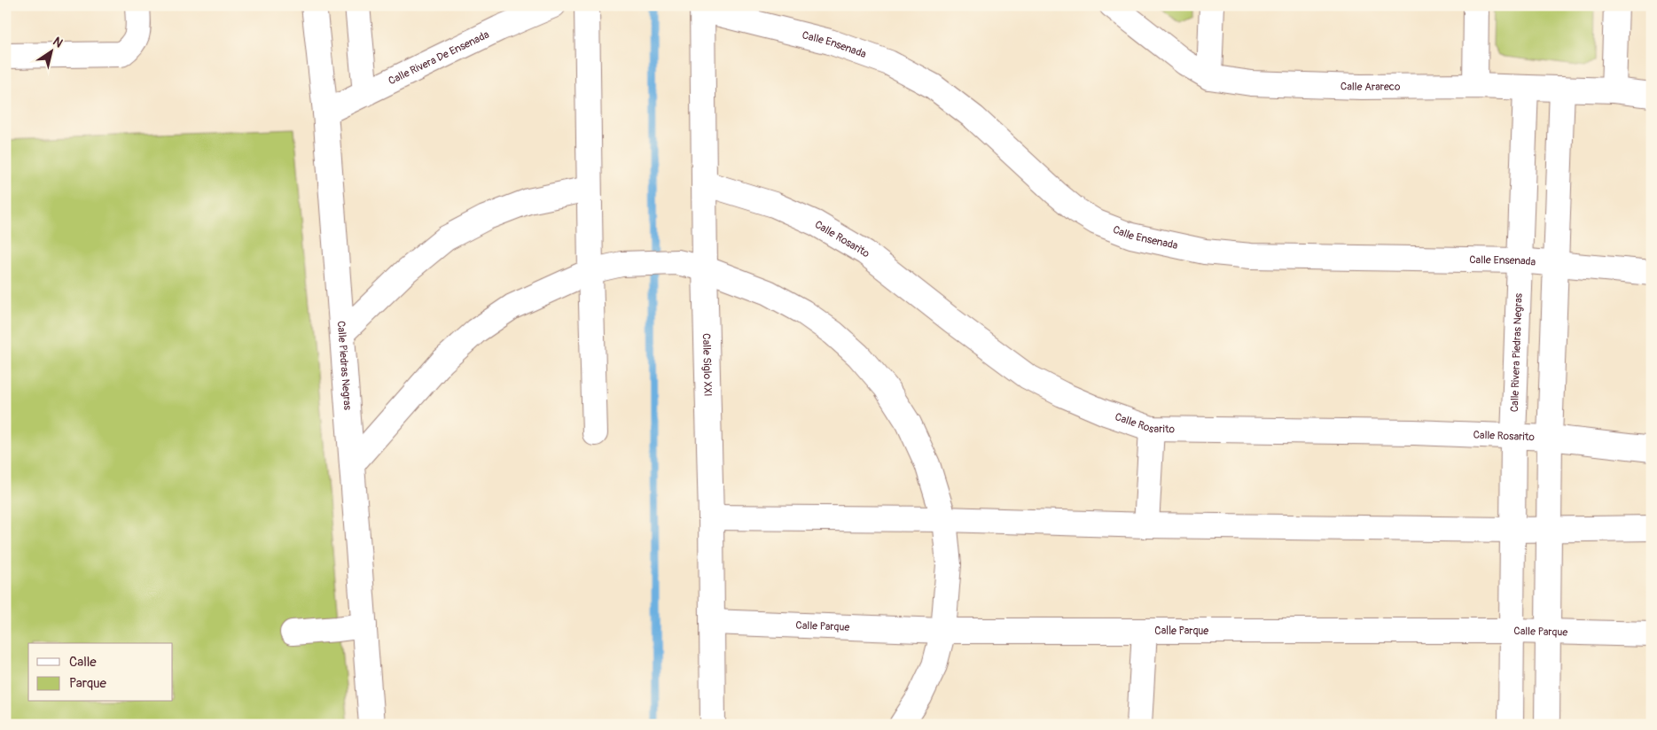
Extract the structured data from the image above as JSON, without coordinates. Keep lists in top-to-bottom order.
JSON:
{
  "streets": {
    "street": [
      "Calle Ensenada",
      "Calle Rivera De Ensenada",
      "Calle Arareco",
      "Calle Rosarito",
      "Calle Rivera Piedras Negras",
      "Calle Piedras Negras",
      "Calle Siglo XXI",
      "Calle Parque"
    ]
  },
  "crossings": [
    ["Calle Ensenada", "Calle Rivera Piedras Negras"],
    ["Calle Ensenada", "Calle Siglo XXI"],
    ["Calle Rivera De Ensenada", "Calle Piedras Negras"],
    ["Calle Arareco", "Calle Rivera Piedras Negras"],
    ["Calle Rosarito", "Calle Rivera Piedras Negras"],
    ["Calle Rosarito", "Calle Siglo XXI"],
    ["Calle Rivera Piedras Negras", "Calle Parque"],
    ["Calle Siglo XXI", "Calle Parque"]
  ],
  "legend": ["Calle", "Parque"],
  "north": "top right"
}
